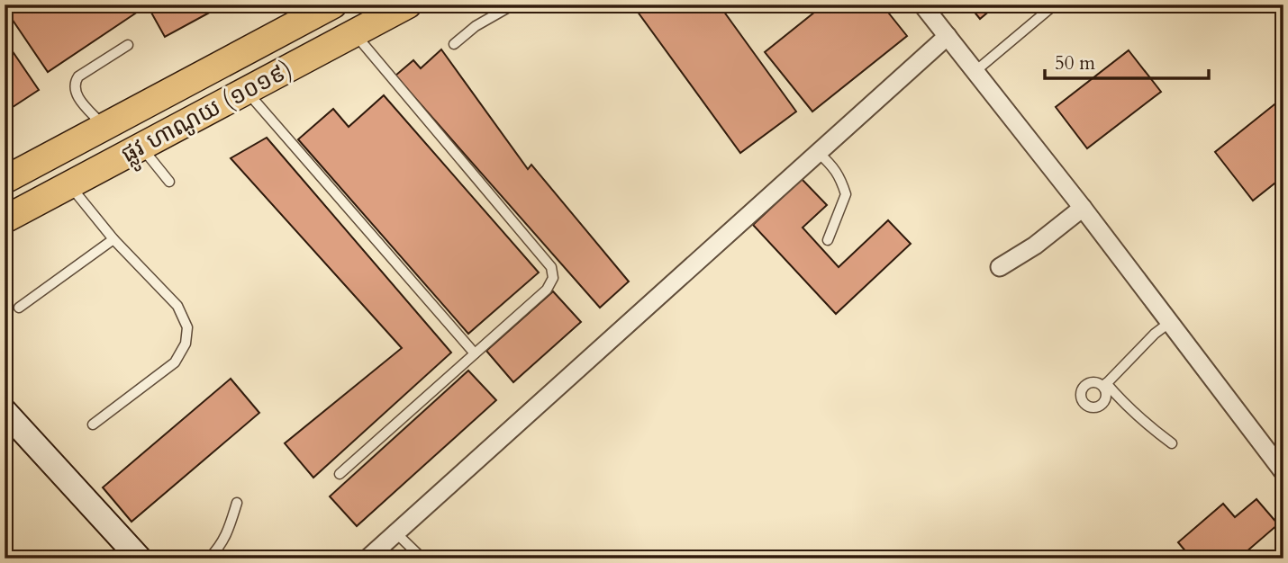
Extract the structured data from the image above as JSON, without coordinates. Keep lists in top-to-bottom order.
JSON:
{
  "streets": {
    "main road": ["ផ្លូវ ហាណូយ (១០១៩)"]
  },
  "scale_bar": "50 m"
}
